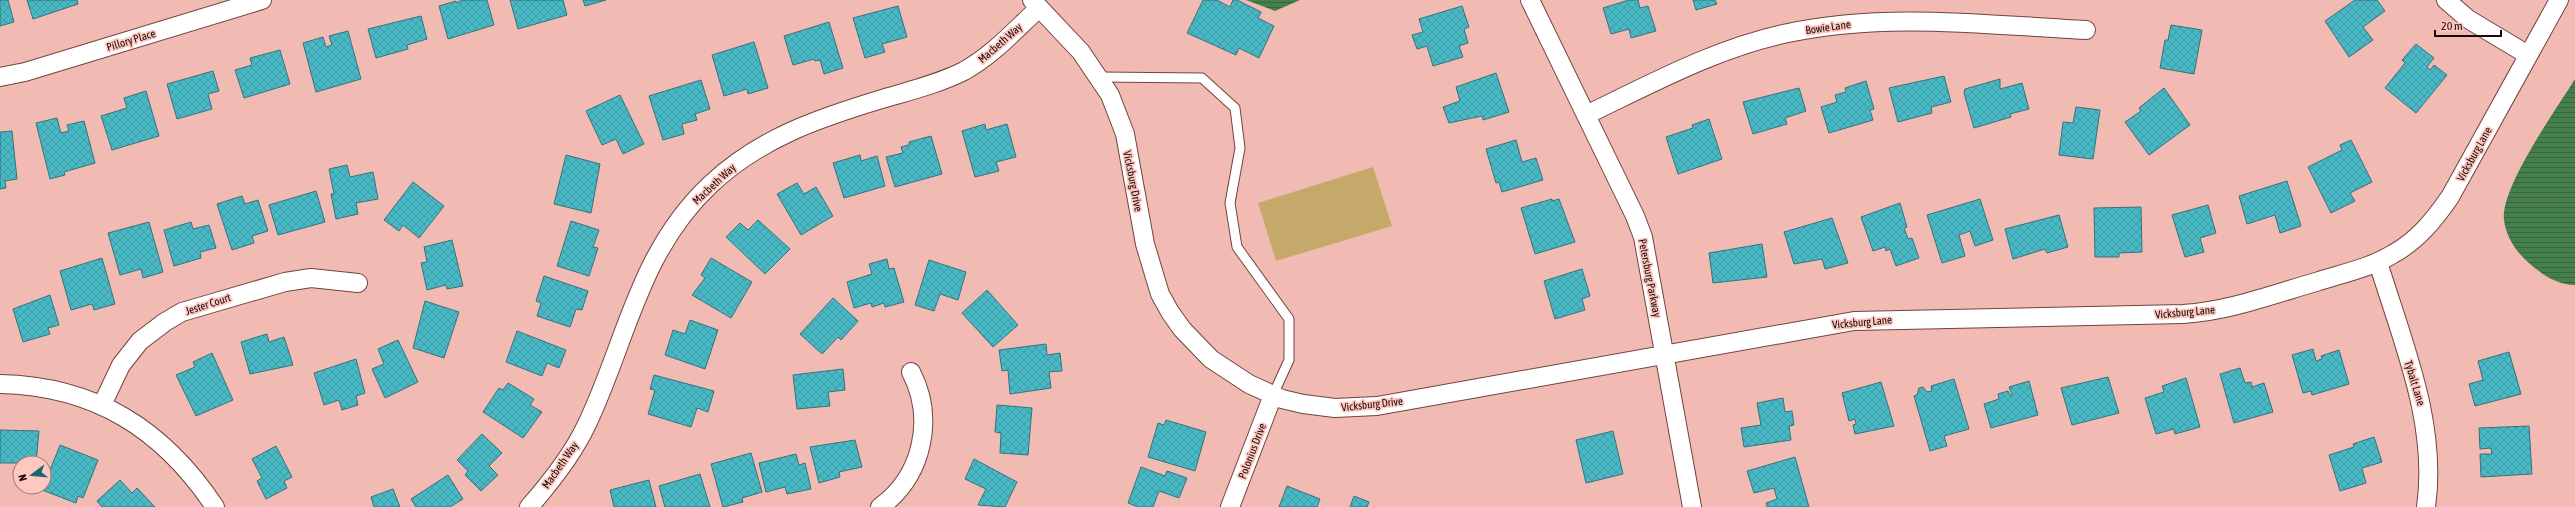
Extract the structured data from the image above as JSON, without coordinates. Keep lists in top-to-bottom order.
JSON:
{
  "streets": {
    "street": [
      "Bowie Lane",
      "Pillory Place",
      "Macbeth Way",
      "Vicksburg Lane",
      "Vicksburg Drive",
      "Petersburg Parkway",
      "Jester Court",
      "Tybalt Lane",
      "Polonius Drive"
    ]
  },
  "crossings": [
    ["Bowie Lane", "Petersburg Parkway"],
    ["Macbeth Way", "Vicksburg Drive"],
    ["Vicksburg Lane", "Vicksburg Drive"],
    ["Vicksburg Lane", "Petersburg Parkway"],
    ["Vicksburg Lane", "Tybalt Lane"],
    ["Vicksburg Drive", "Petersburg Parkway"],
    ["Vicksburg Drive", "Polonius Drive"]
  ],
  "scale_bar": "20 m",
  "north": "left"
}
